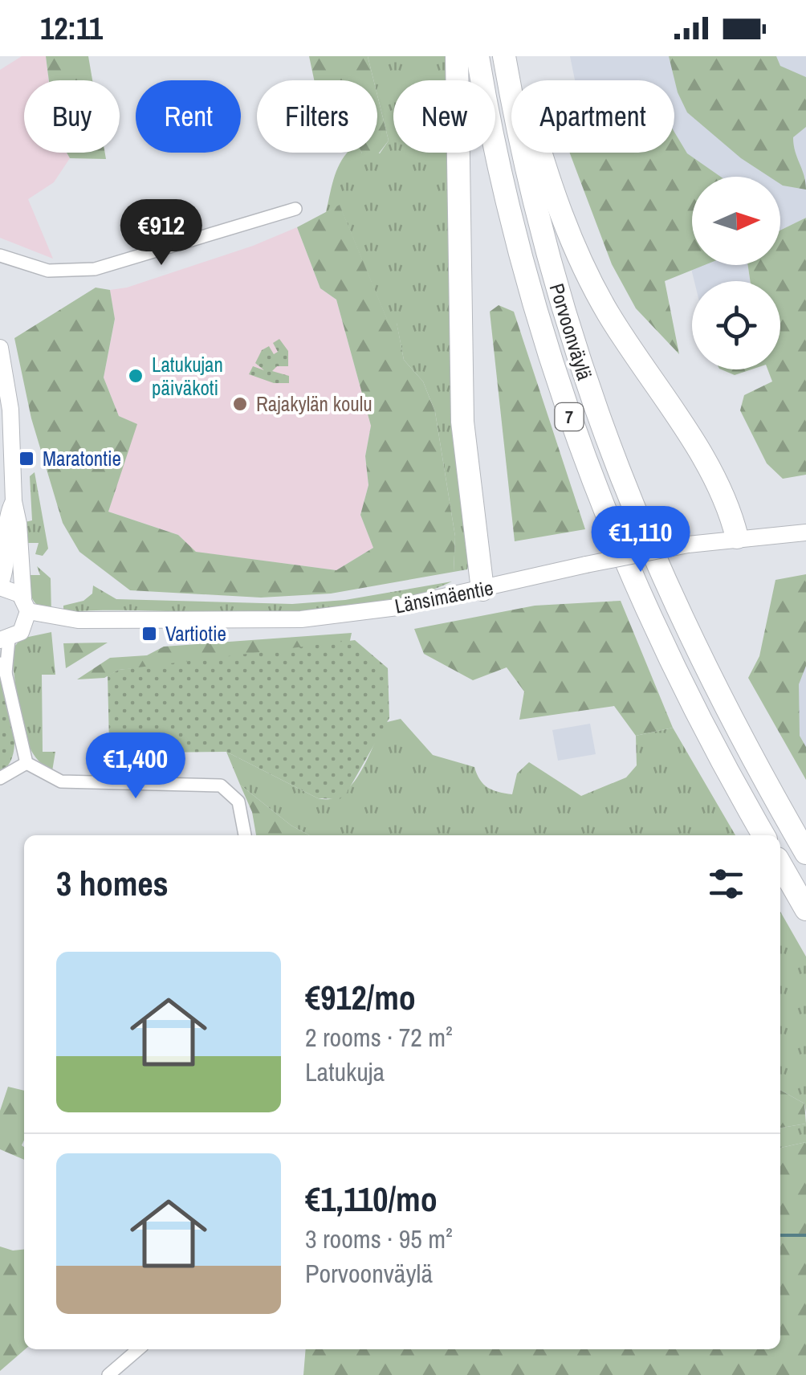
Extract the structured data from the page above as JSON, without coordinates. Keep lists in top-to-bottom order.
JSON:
{
  "streets": {
    "highway": ["Porvoonväylä", "7"],
    "main road": ["Länsimäentie"]
  },
  "places": {
    "other": ["Latukujan päiväkoti", "Rajakylän koulu"],
    "transit": ["Maratontie", "Vartiotie"]
  },
  "north": "right",
  "page": {
    "status": "12:11",
    "chip": [
      "Buy",
      "Rent",
      "Filters",
      "New",
      "Apartment"
    ],
    "price": ["€912", "€1,110", "€1,400"],
    "heading": "3 homes",
    "list": [
      {
        "name": "€912/mo",
        "note": "2 rooms · 72 m² · Latukuja"
      },
      {
        "name": "€1,110/mo",
        "note": "3 rooms · 95 m² · Porvoonväylä"
      }
    ]
  }
}
